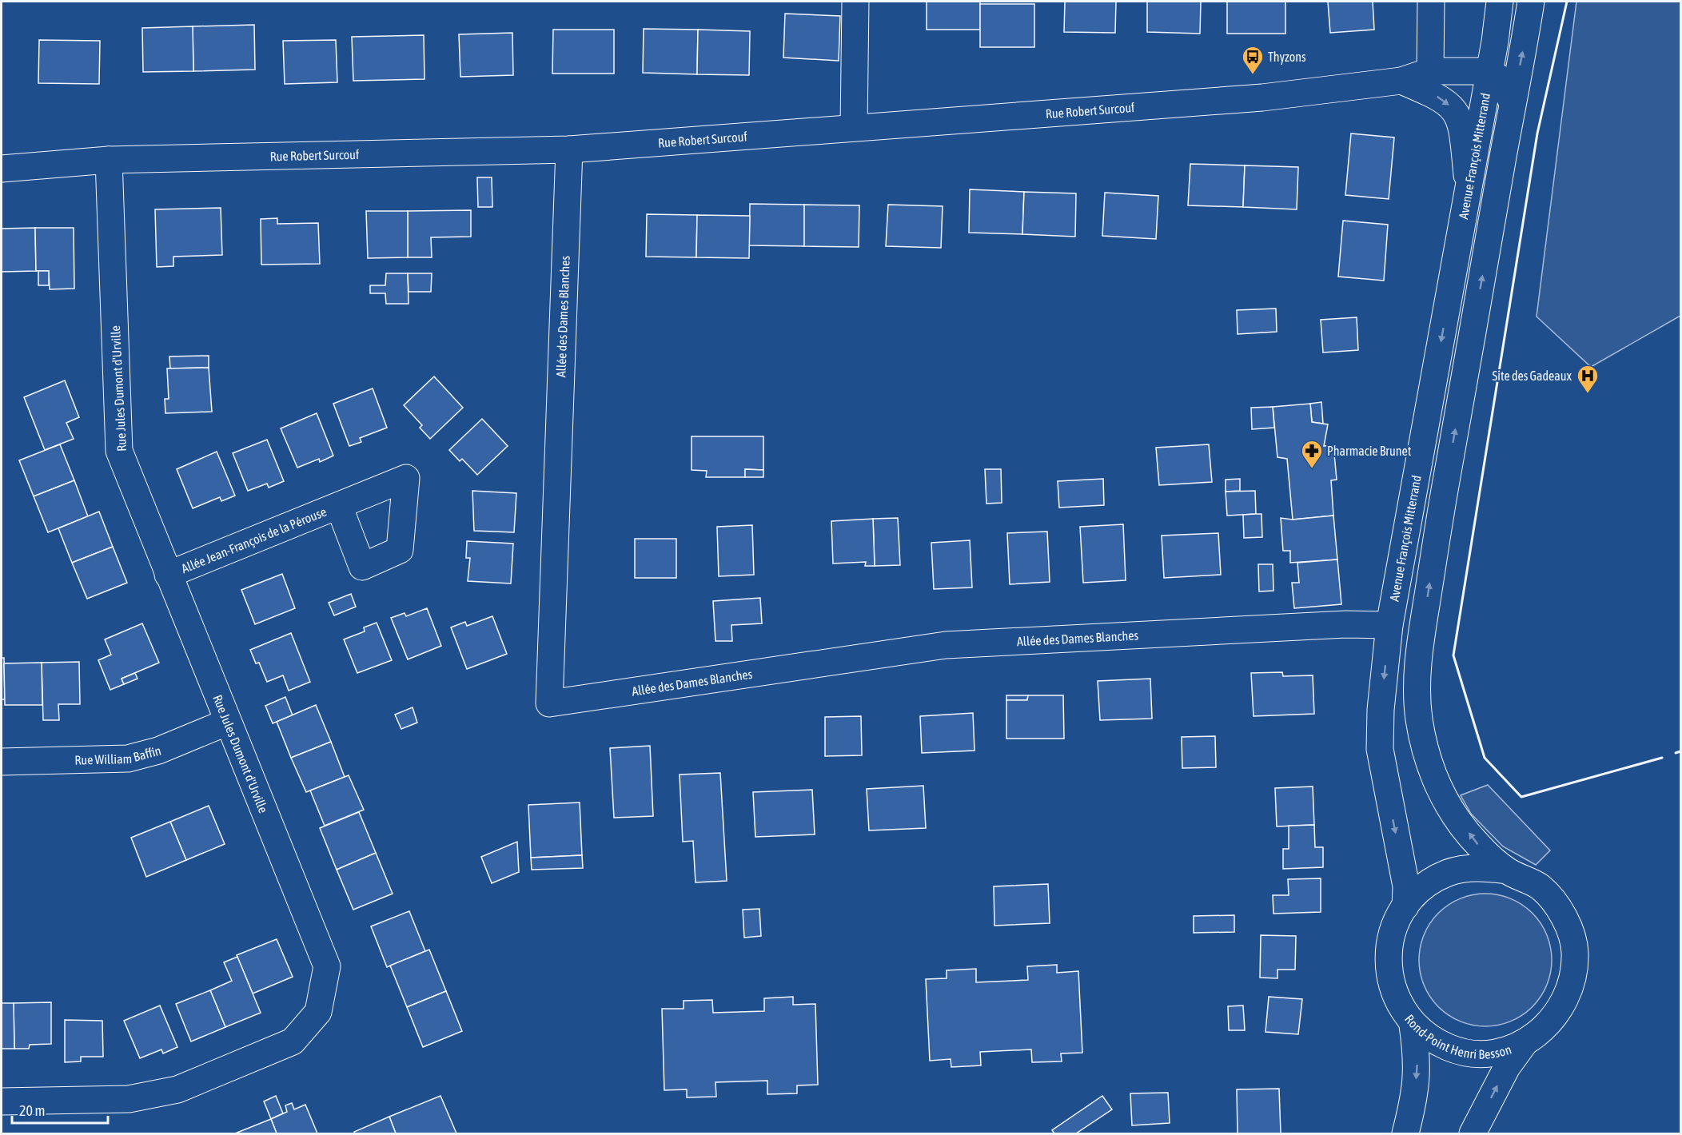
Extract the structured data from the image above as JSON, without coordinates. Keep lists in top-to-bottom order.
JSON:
{
  "streets": {
    "street": [
      "Rue Robert Surcouf",
      "Avenue François Mitterrand",
      "Allée des Dames Blanches",
      "Rue Jules Dumont d'Urville",
      "Allée Jean-François de la Pérouse",
      "Rue William Baffin",
      "Rond-Point Henri Besson"
    ]
  },
  "crossings": [
    ["Rue Robert Surcouf", "Avenue François Mitterrand"],
    ["Rue Robert Surcouf", "Allée des Dames Blanches"],
    ["Rue Robert Surcouf", "Rue Jules Dumont d'Urville"],
    ["Avenue François Mitterrand", "Allée des Dames Blanches"],
    ["Avenue François Mitterrand", "Rond-Point Henri Besson"],
    ["Rue Jules Dumont d'Urville", "Allée Jean-François de la Pérouse"],
    ["Rue Jules Dumont d'Urville", "Rue William Baffin"]
  ],
  "places": {
    "bus stop": ["Thyzons"],
    "hospital": ["Site des Gadeaux"],
    "pharmacy": ["Pharmacie Brunet"]
  },
  "scale_bar": "20 m"
}
